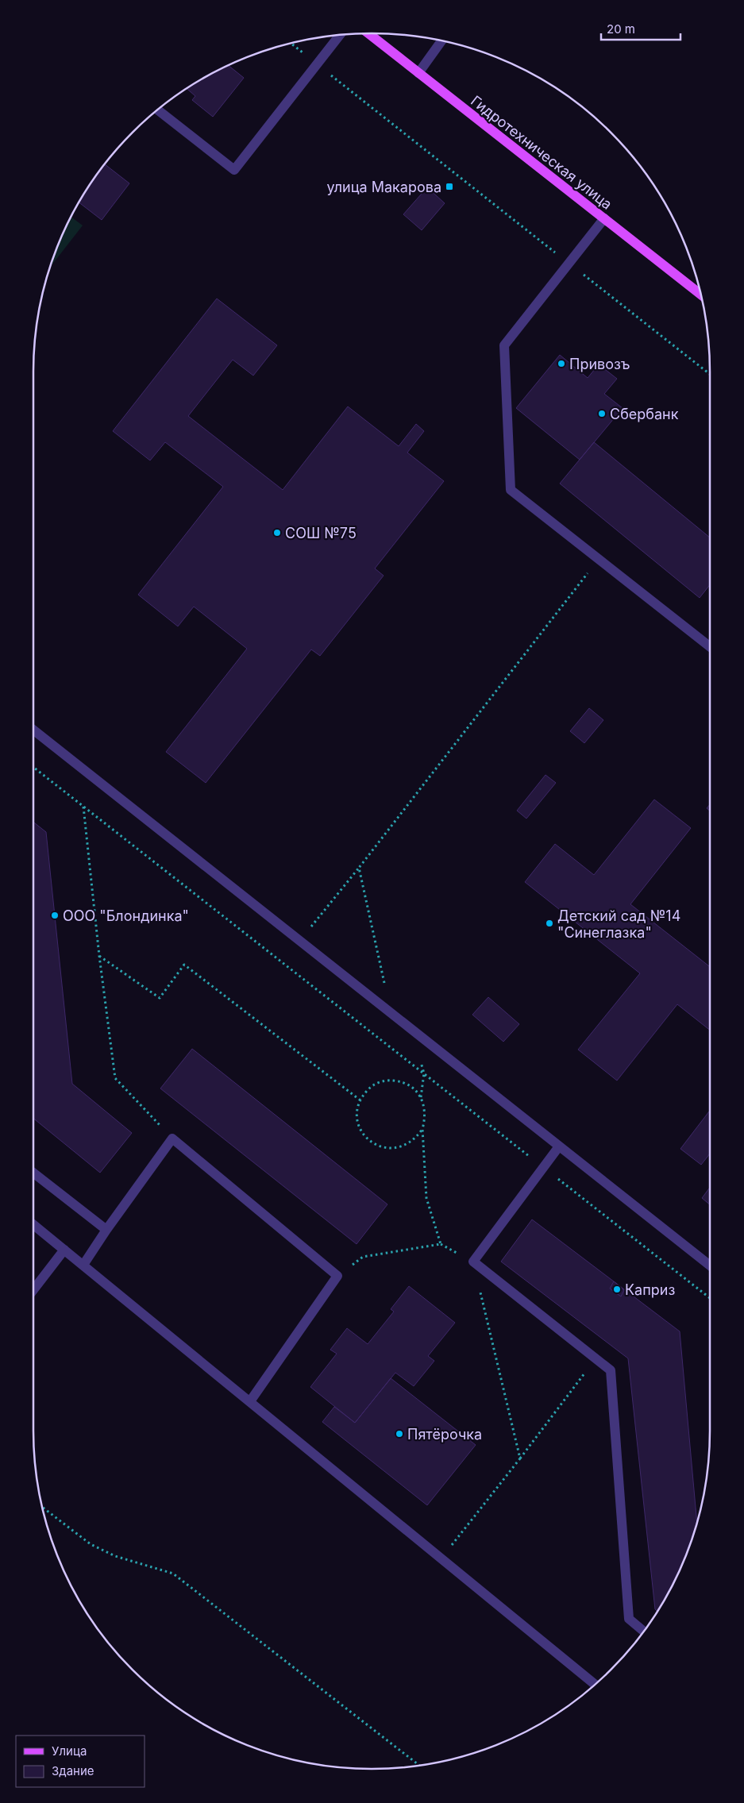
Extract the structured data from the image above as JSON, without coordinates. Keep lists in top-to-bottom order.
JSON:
{
  "streets": {
    "main road": ["Гидротехническая улица"]
  },
  "places": {
    "transit": ["улица Макарова"],
    "other": [
      "Привозъ",
      "Сбербанк",
      "СОШ №75",
      "ООО \"Блондинка\"",
      "Детский сад №14 \"Синеглазка\"",
      "Каприз",
      "Пятёрочка"
    ]
  },
  "legend": ["Улица", "Здание"],
  "scale_bar": "20 m"
}
